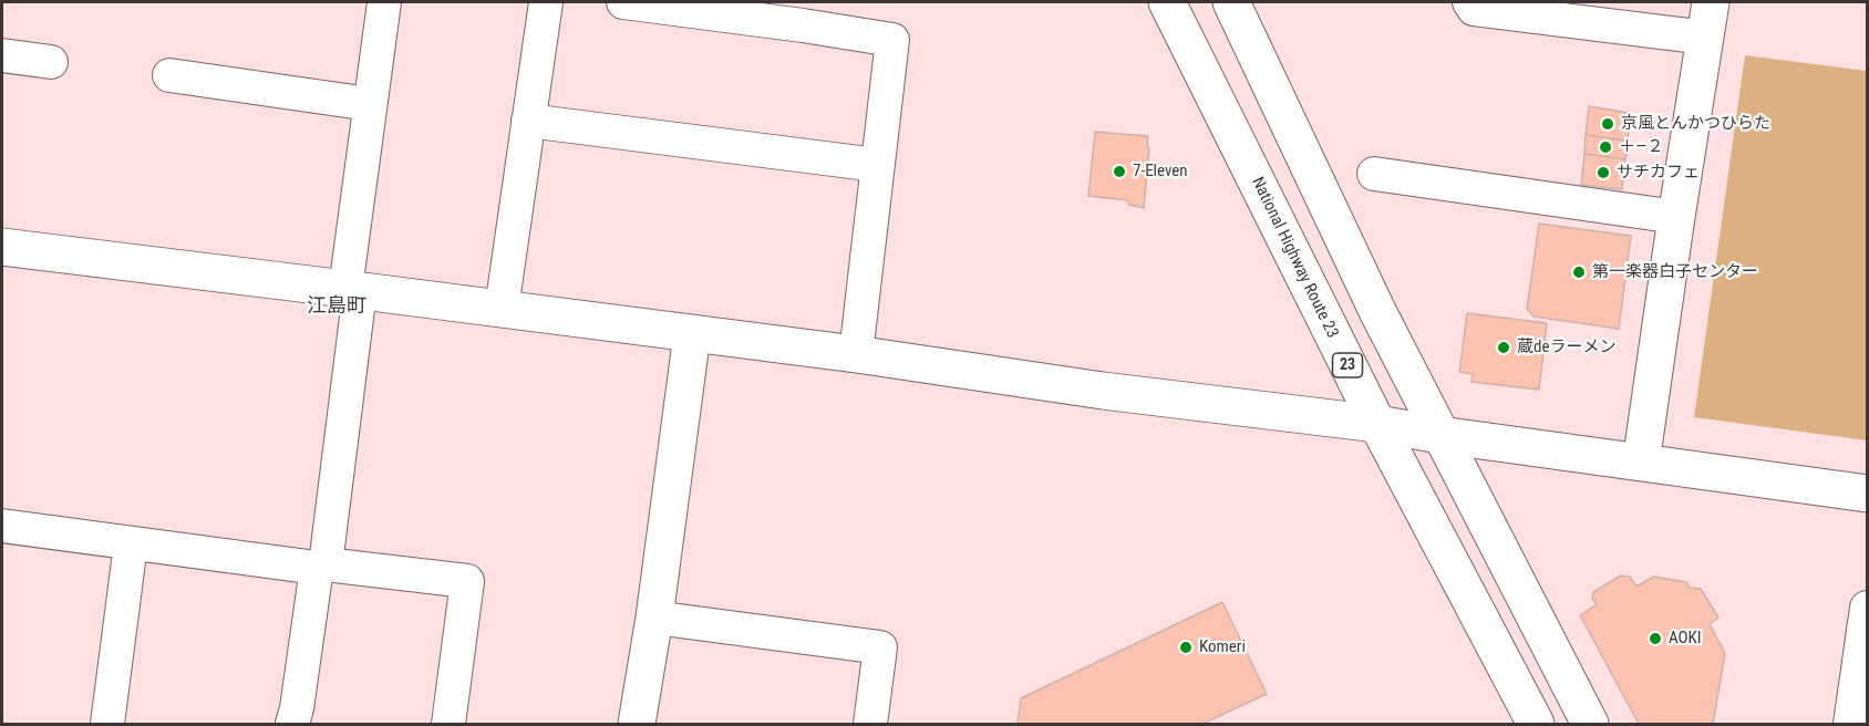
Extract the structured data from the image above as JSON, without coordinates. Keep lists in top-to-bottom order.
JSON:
{
  "streets": {
    "main road": ["National Highway Route 23", "23"]
  },
  "districts": ["江島町"],
  "places": [
    "京風とんかつひらた",
    "＋―２",
    "7-Eleven",
    "サチカフェ",
    "第一楽器白子センター",
    "蔵deラーメン",
    "AOKI",
    "Komeri"
  ]
}
